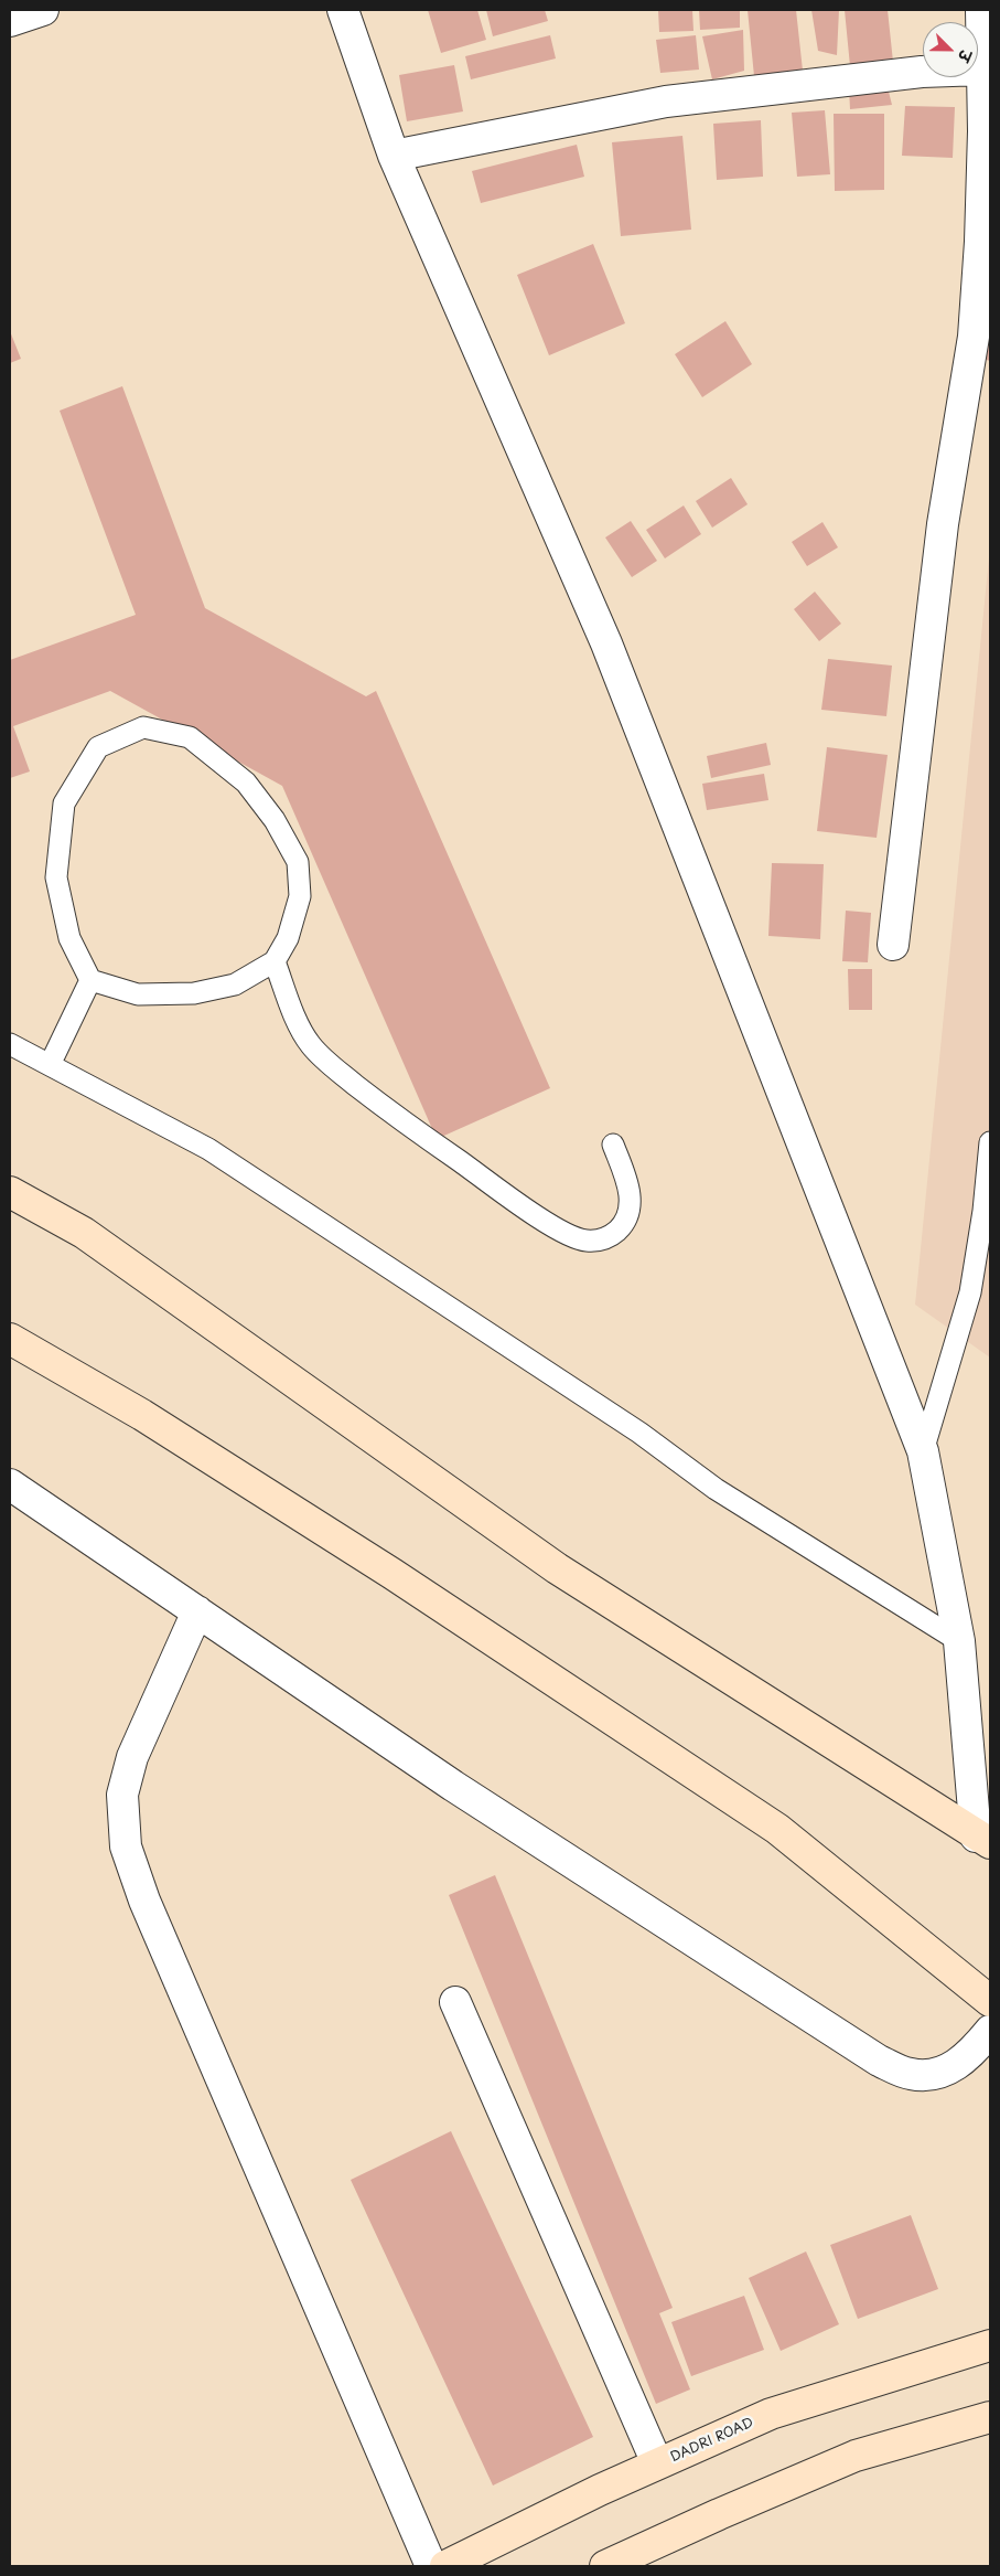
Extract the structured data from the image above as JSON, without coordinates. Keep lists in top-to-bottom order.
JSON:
{
  "streets": {
    "main road": ["DADRI ROAD"]
  },
  "north": "bottom right"
}
